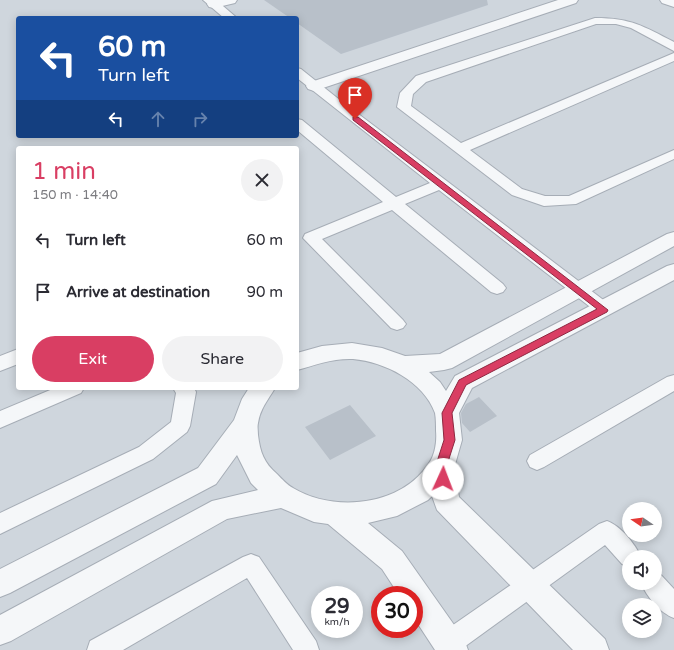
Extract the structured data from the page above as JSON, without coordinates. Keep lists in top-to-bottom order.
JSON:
{
  "north": "left",
  "page": {
    "turn": ["60 m", "Turn left"],
    "heading": ["1 min", "150 m · 14:40"],
    "list": [
      {
        "name": "Turn left",
        "value": "60 m"
      },
      {
        "name": "Arrive at destination",
        "value": "90 m"
      }
    ],
    "buttons": ["Exit", "Share"],
    "speed": "29 km/h",
    "limit": "30"
  }
}
